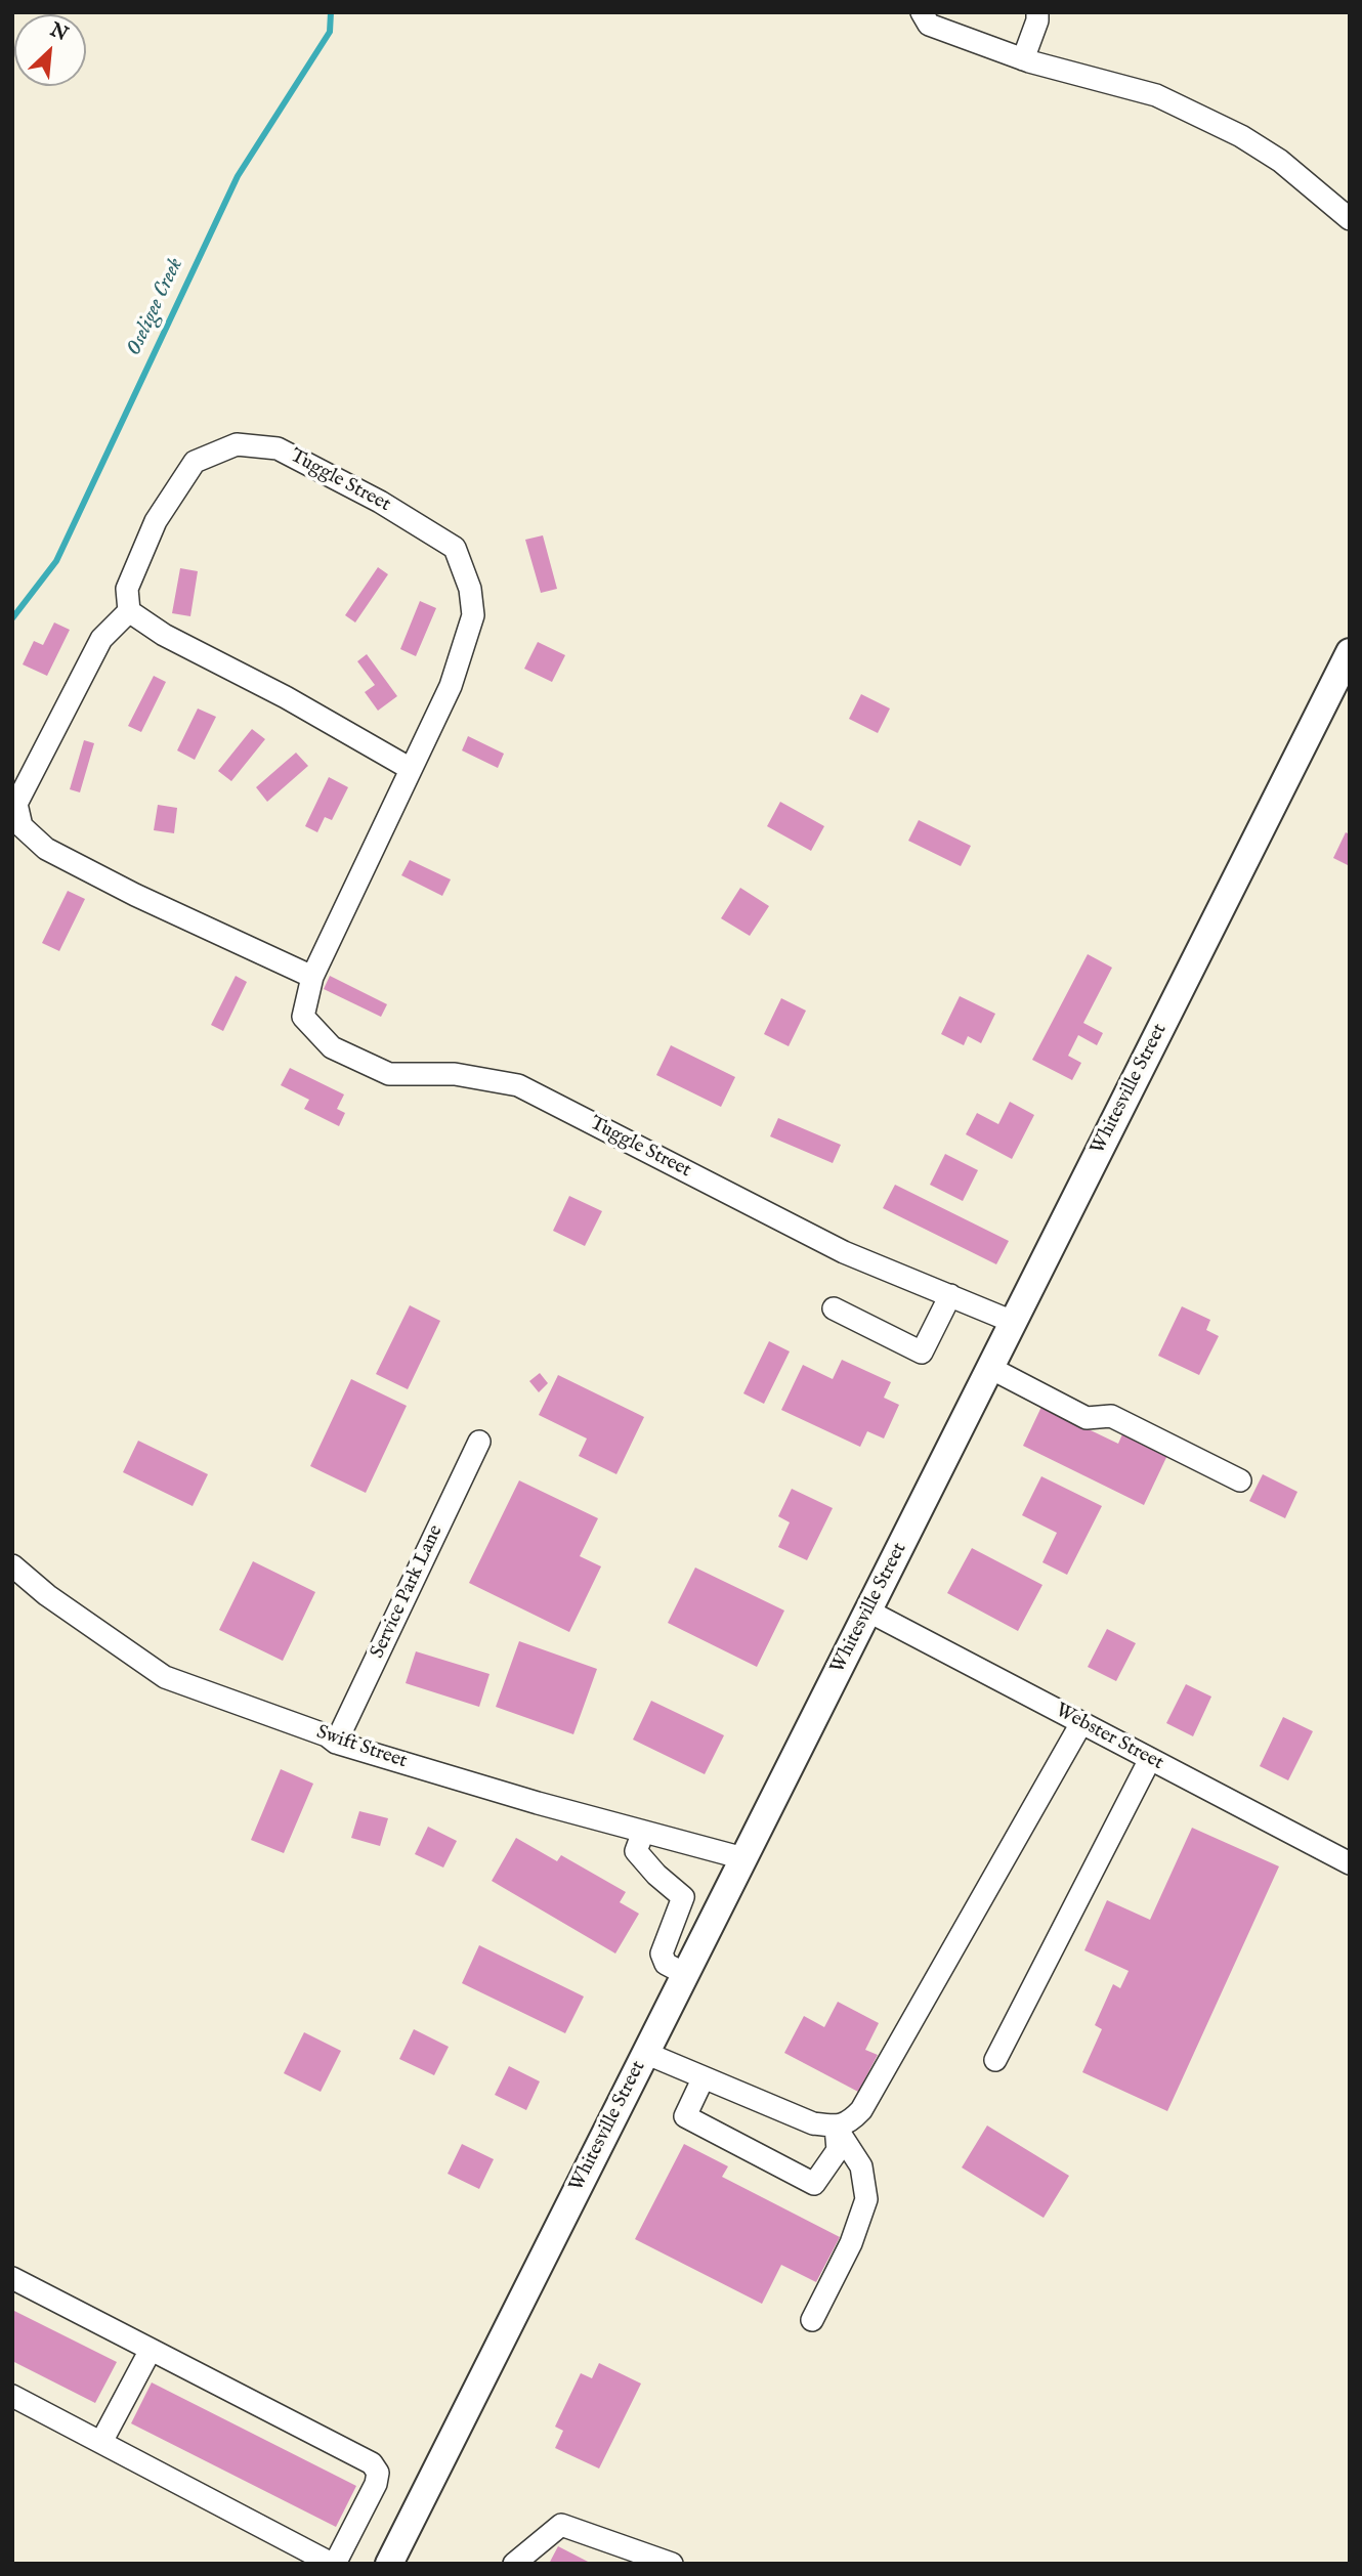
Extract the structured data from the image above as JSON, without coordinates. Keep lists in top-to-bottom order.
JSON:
{
  "streets": {
    "main road": ["Whitesville Street"],
    "street": [
      "Tuggle Street",
      "Service Park Lane",
      "Webster Street",
      "Swift Street"
    ]
  },
  "crossings": [
    ["Tuggle Street", "Whitesville Street"],
    ["Whitesville Street", "Webster Street"],
    ["Whitesville Street", "Swift Street"],
    ["Service Park Lane", "Swift Street"]
  ],
  "water": ["Oseligee Creek"],
  "north": "top right"
}
